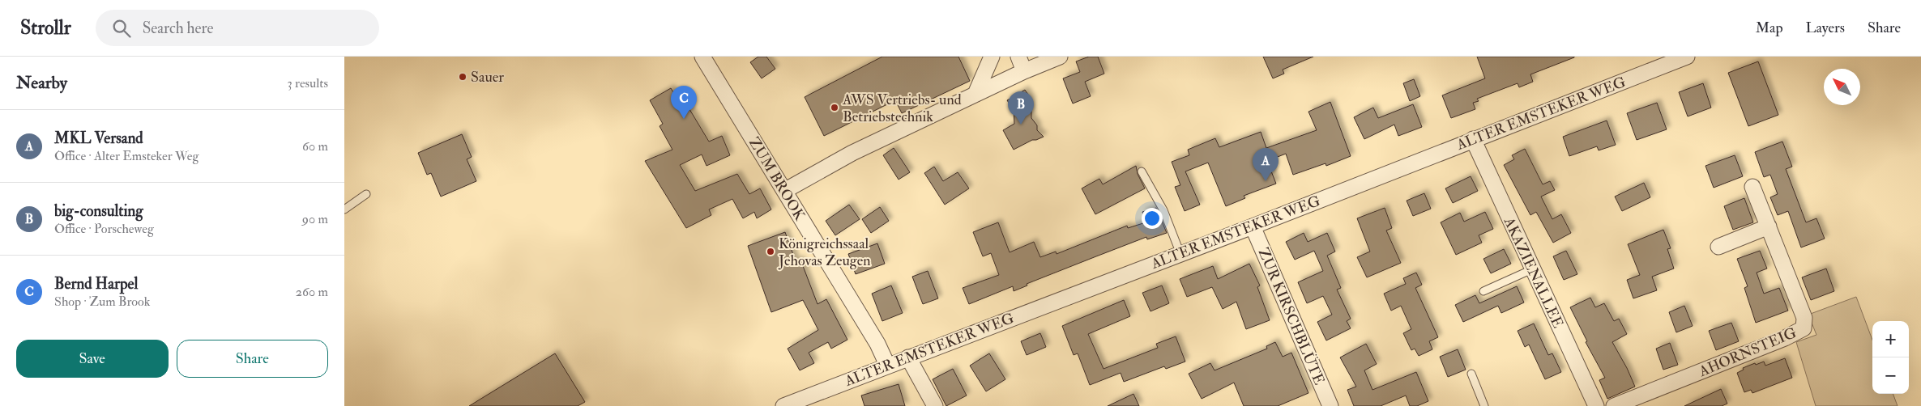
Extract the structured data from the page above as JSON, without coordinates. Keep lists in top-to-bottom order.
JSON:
{
  "streets": {
    "street": [
      "ALTER EMSTEKER WEG",
      "ZUM BROOK",
      "AKAZIENALLEE",
      "ZUR KIRSCHBLÜTE",
      "AHORNSTEIG"
    ]
  },
  "crossings": [
    ["ALTER EMSTEKER WEG", "ZUM BROOK"],
    ["ALTER EMSTEKER WEG", "AKAZIENALLEE"],
    ["ALTER EMSTEKER WEG", "ZUR KIRSCHBLÜTE"]
  ],
  "places": ["Sauer", "AWS Vertriebs- und Betriebstechnik", "Königreichssaal Jehovas Zeugen"],
  "north": "top left",
  "page": {
    "header": "Strollr",
    "search": "Search here",
    "nav": ["Map", "Layers", "Share"],
    "heading": ["Nearby", "3 results"],
    "pins": ["C", "B", "A"],
    "list": [
      {
        "mark": "A",
        "name": "MKL Versand",
        "note": "Office · Alter Emsteker Weg",
        "value": "60 m"
      },
      {
        "mark": "B",
        "name": "big-consulting",
        "note": "Office · Porscheweg",
        "value": "90 m"
      },
      {
        "mark": "C",
        "name": "Bernd Harpel",
        "note": "Shop · Zum Brook",
        "value": "260 m"
      }
    ],
    "map_buttons": ["+", "−"],
    "buttons": ["Save", "Share"]
  }
}
